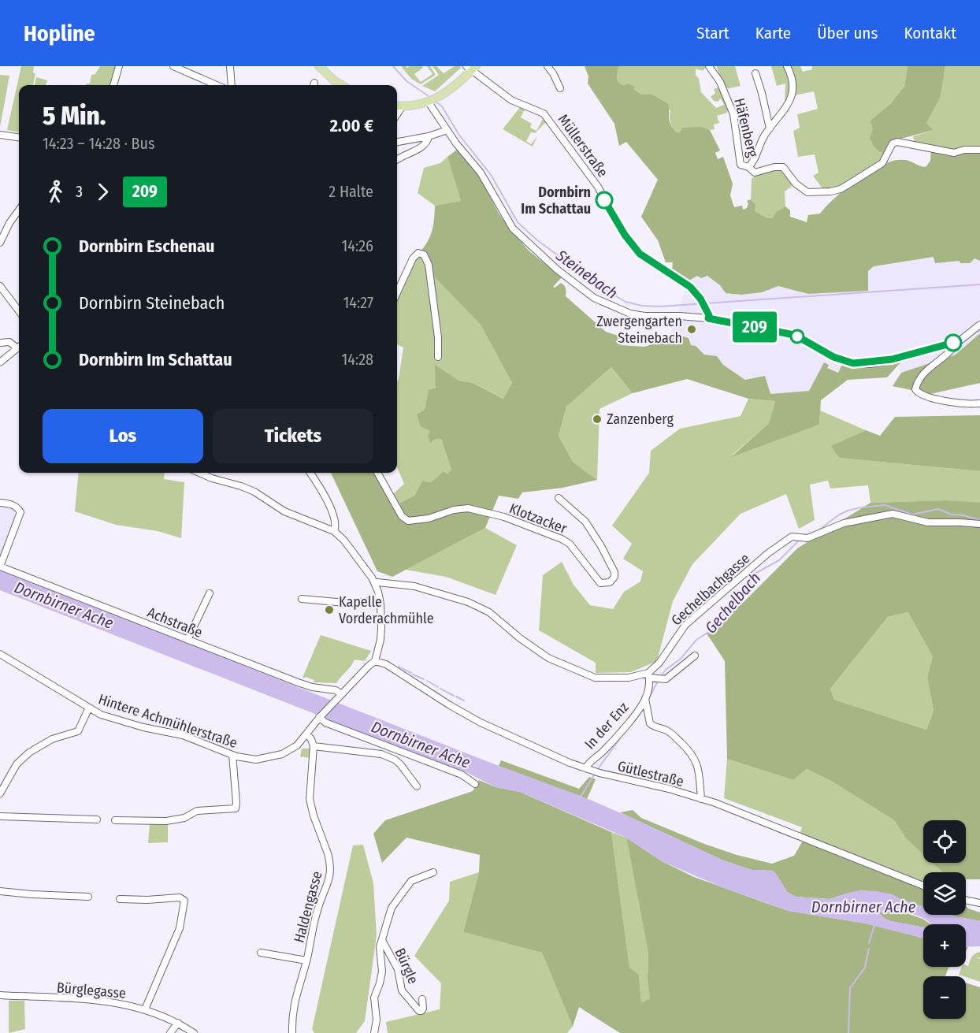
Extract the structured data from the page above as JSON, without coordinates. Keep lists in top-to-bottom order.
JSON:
{
  "streets": {
    "street": [
      "Häfenberg",
      "Müllerstraße",
      "Klotzacker",
      "Gechelbachgasse",
      "Achstraße",
      "Hintere Achmühlerstraße",
      "In der Enz",
      "Gütlestraße",
      "Haldengasse",
      "Bürgle",
      "Bürglegasse"
    ]
  },
  "crossings": [
    ["Gechelbachgasse", "In der Enz"],
    ["Achstraße", "Hintere Achmühlerstraße"],
    ["Hintere Achmühlerstraße", "Gütlestraße"],
    ["In der Enz", "Gütlestraße"]
  ],
  "water": ["Steinebach", "Gechelbach", "Dornbirner Ache"],
  "places": [
    "Dornbirn Im Schattau",
    "Zwergengarten Steinebach",
    "Zanzenberg",
    "Kapelle Vorderachmühle"
  ],
  "lines": ["bus line 209"],
  "page": {
    "header": "Hopline",
    "nav": [
      "Start",
      "Karte",
      "Über uns",
      "Kontakt"
    ],
    "on_map": "209",
    "heading": ["5 Min.", "14:23 – 14:28 · Bus", "2.00 €"],
    "legs": ["3", "209", "2 Halte"],
    "list": [
      {
        "name": "Dornbirn Eschenau",
        "value": "14:26"
      },
      {
        "name": "Dornbirn Steinebach",
        "value": "14:27"
      },
      {
        "name": "Dornbirn Im Schattau",
        "value": "14:28"
      }
    ],
    "buttons": ["Los", "Tickets"],
    "map_buttons": ["+", "−"]
  }
}
